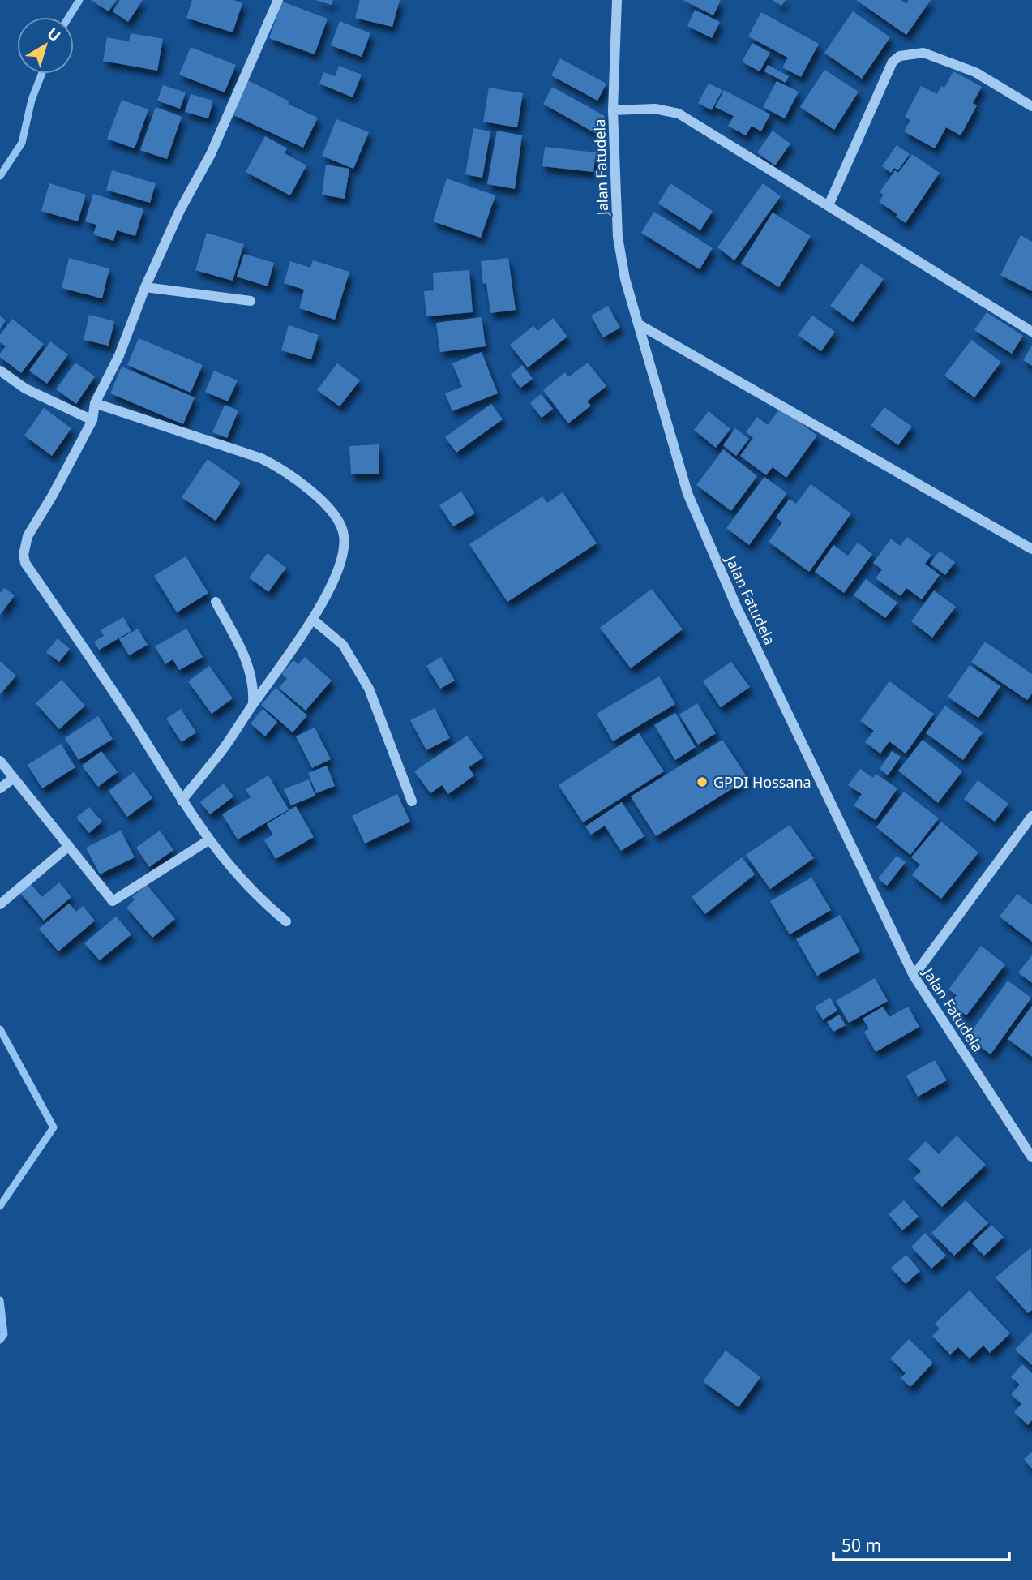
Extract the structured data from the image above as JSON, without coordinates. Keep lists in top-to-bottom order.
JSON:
{
  "streets": {
    "street": ["Jalan Fatudela"]
  },
  "places": ["GPDI Hossana"],
  "scale_bar": "50 m",
  "north": "top right"
}
